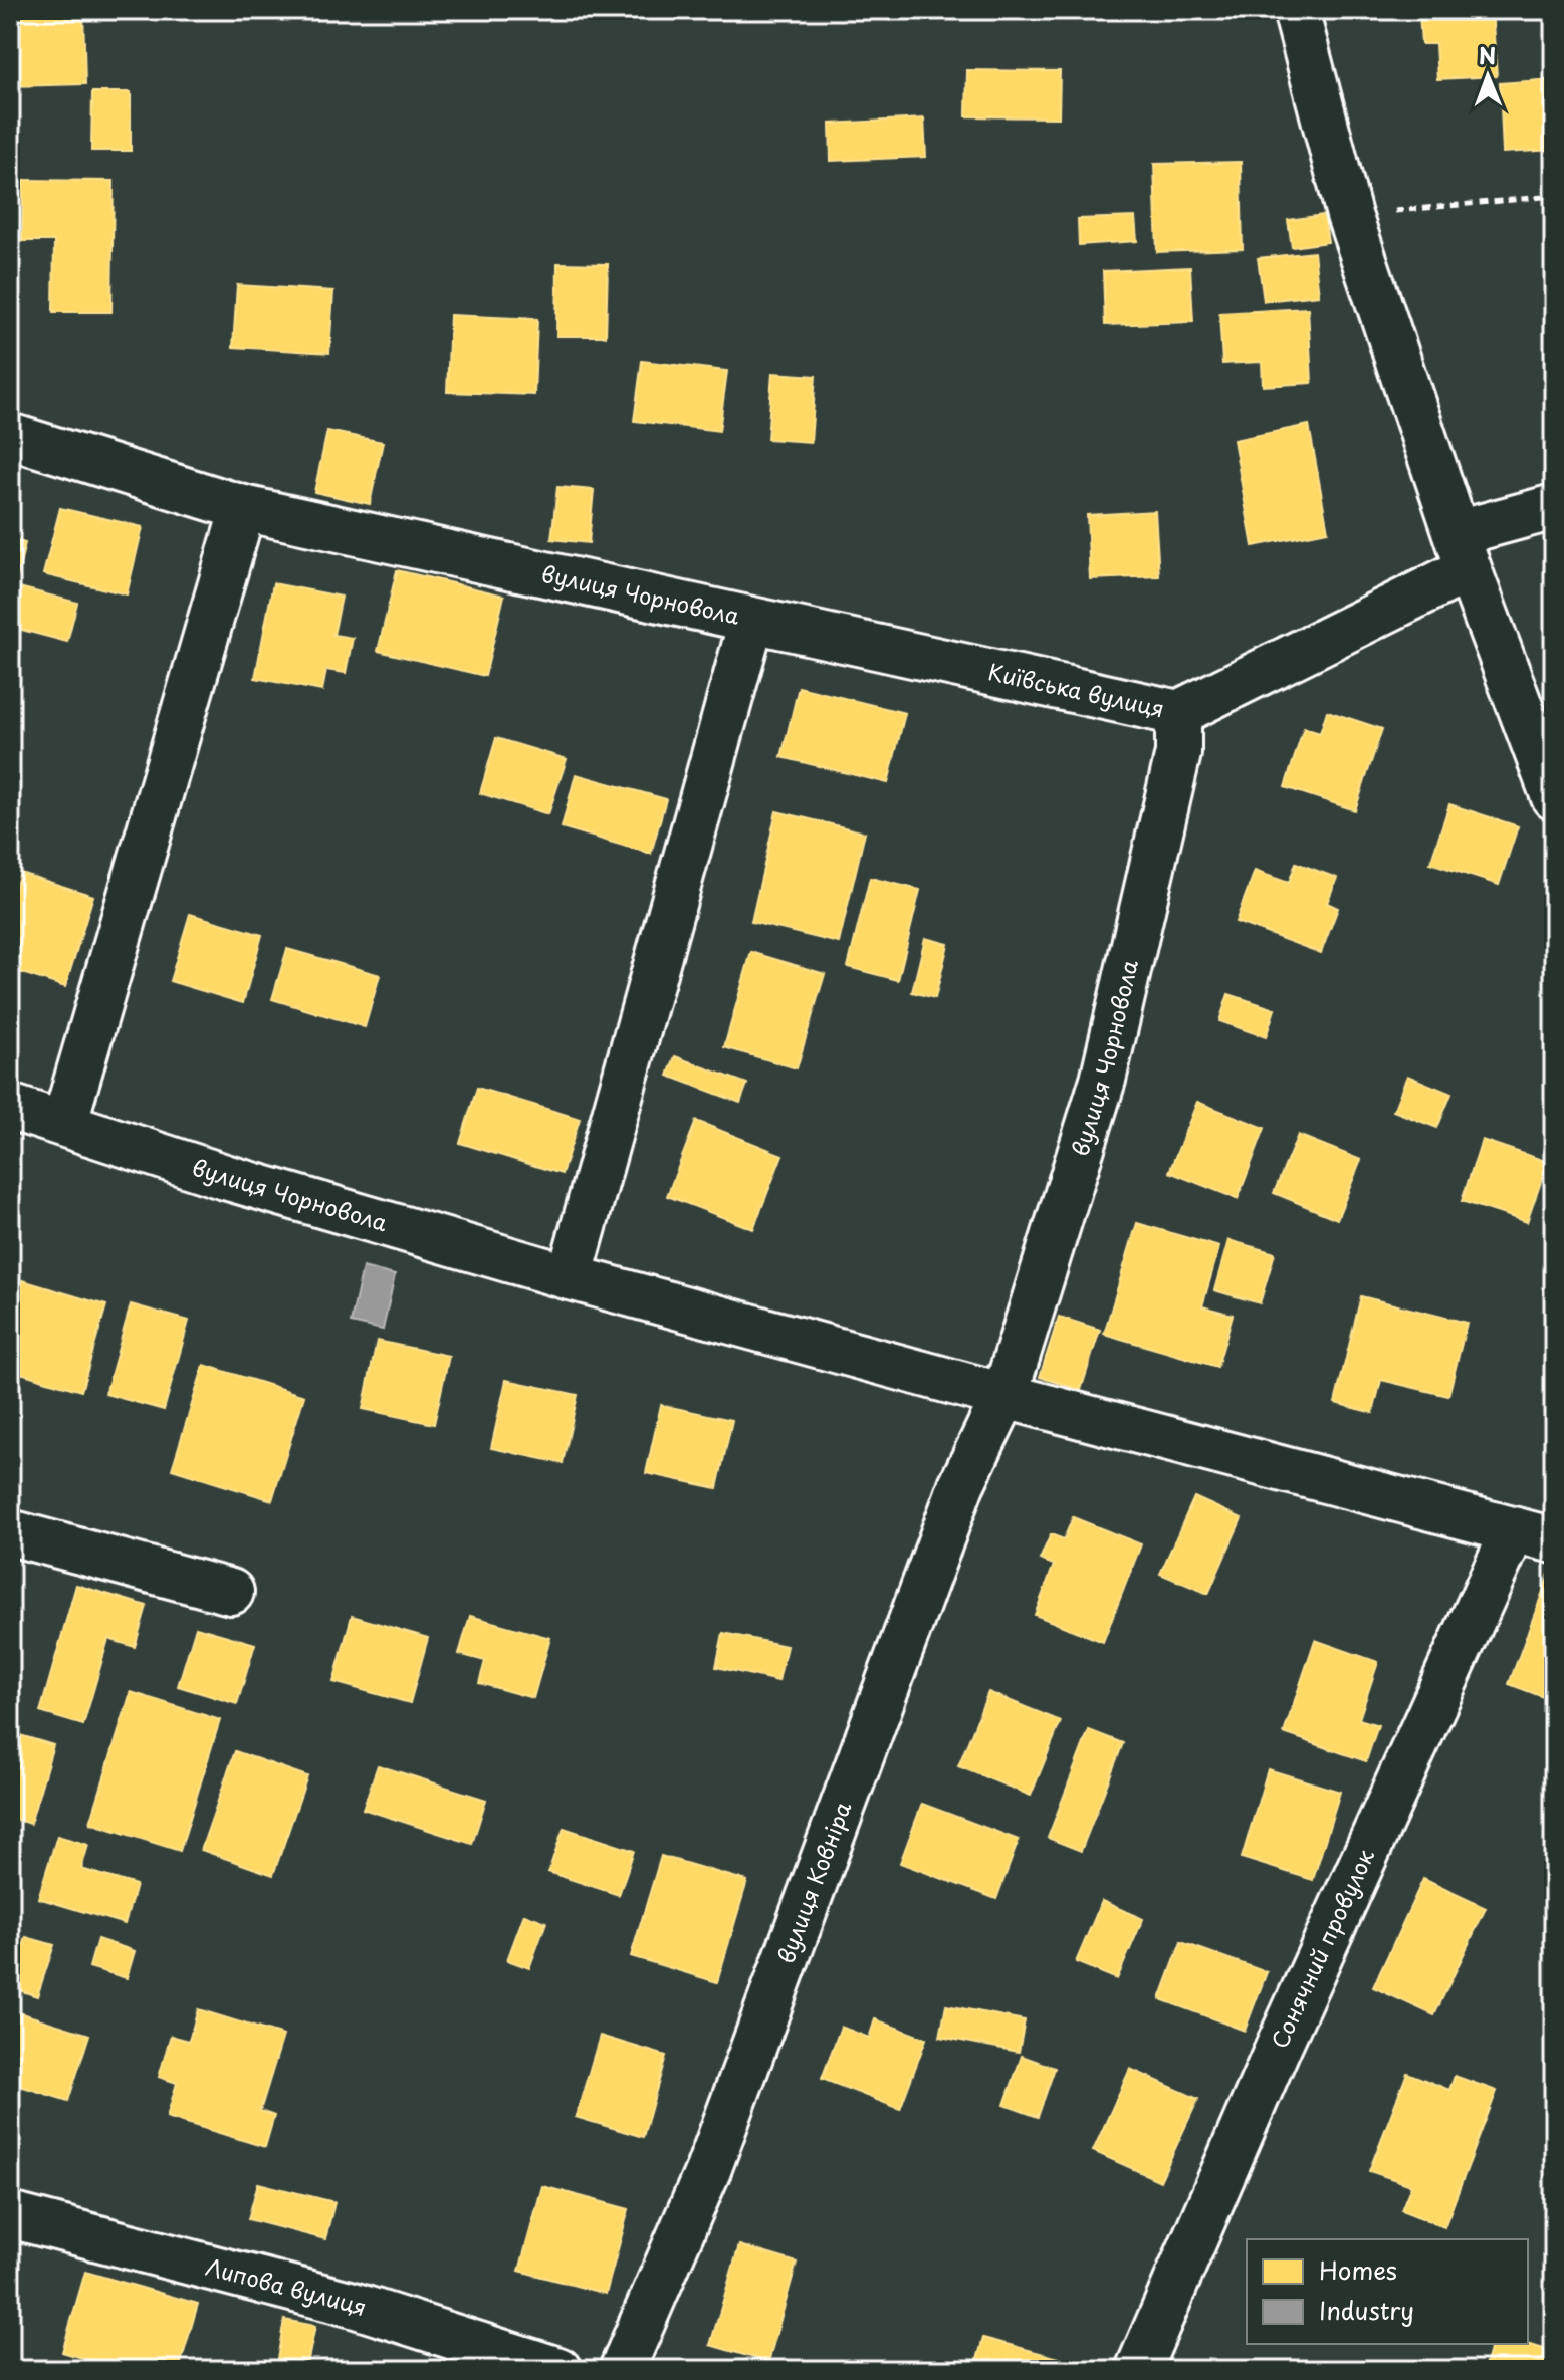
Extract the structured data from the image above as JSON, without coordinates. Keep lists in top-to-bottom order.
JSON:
{
  "streets": {
    "street": [
      "вулиця Чорновола",
      "Київська вулиця",
      "вулиця Ковніра",
      "Сонячний провулок",
      "Липова вулиця"
    ]
  },
  "crossings": [
    ["вулиця Чорновола", "Київська вулиця"],
    ["вулиця Чорновола", "вулиця Ковніра"],
    ["вулиця Чорновола", "Сонячний провулок"]
  ],
  "legend": ["Homes", "Industry"],
  "north": "top"
}
